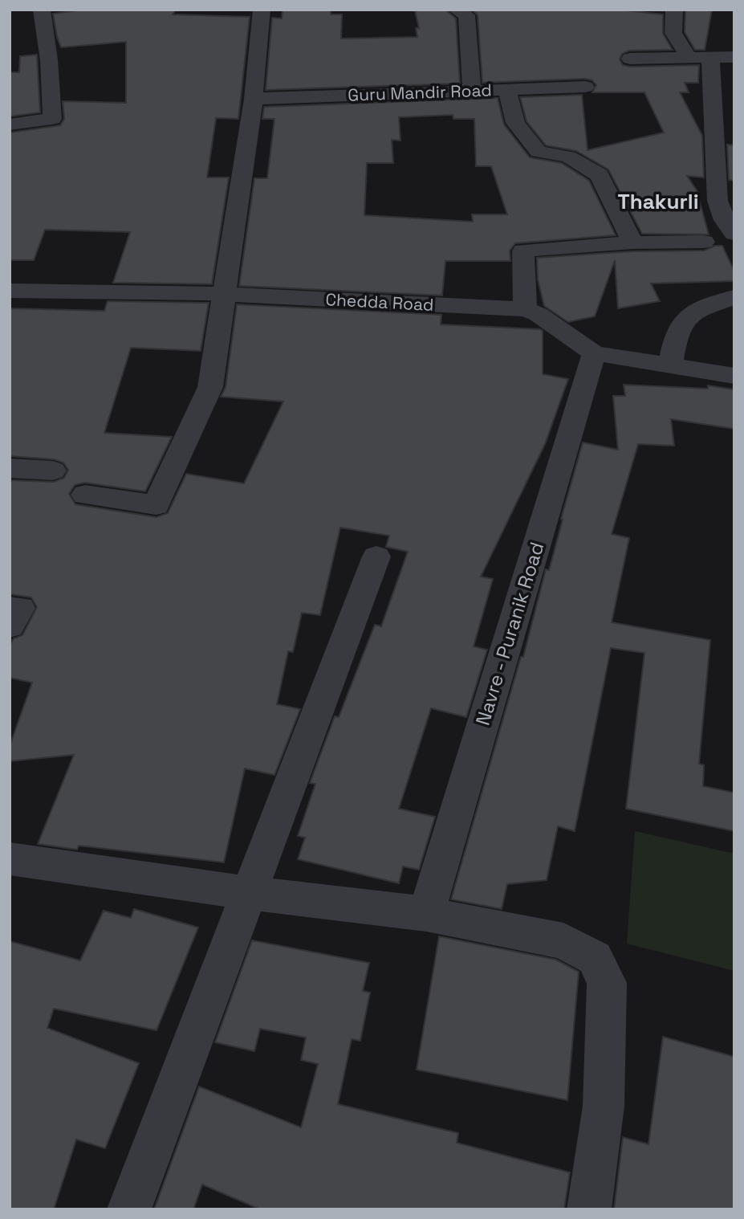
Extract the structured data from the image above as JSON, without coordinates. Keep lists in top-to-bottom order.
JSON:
{
  "streets": {
    "street": ["Guru Mandir Road", "Chedda Road", "Navre - Puranik Road"]
  },
  "crossings": [
    ["Chedda Road", "Navre - Puranik Road"]
  ],
  "districts": ["Thakurli"]
}
